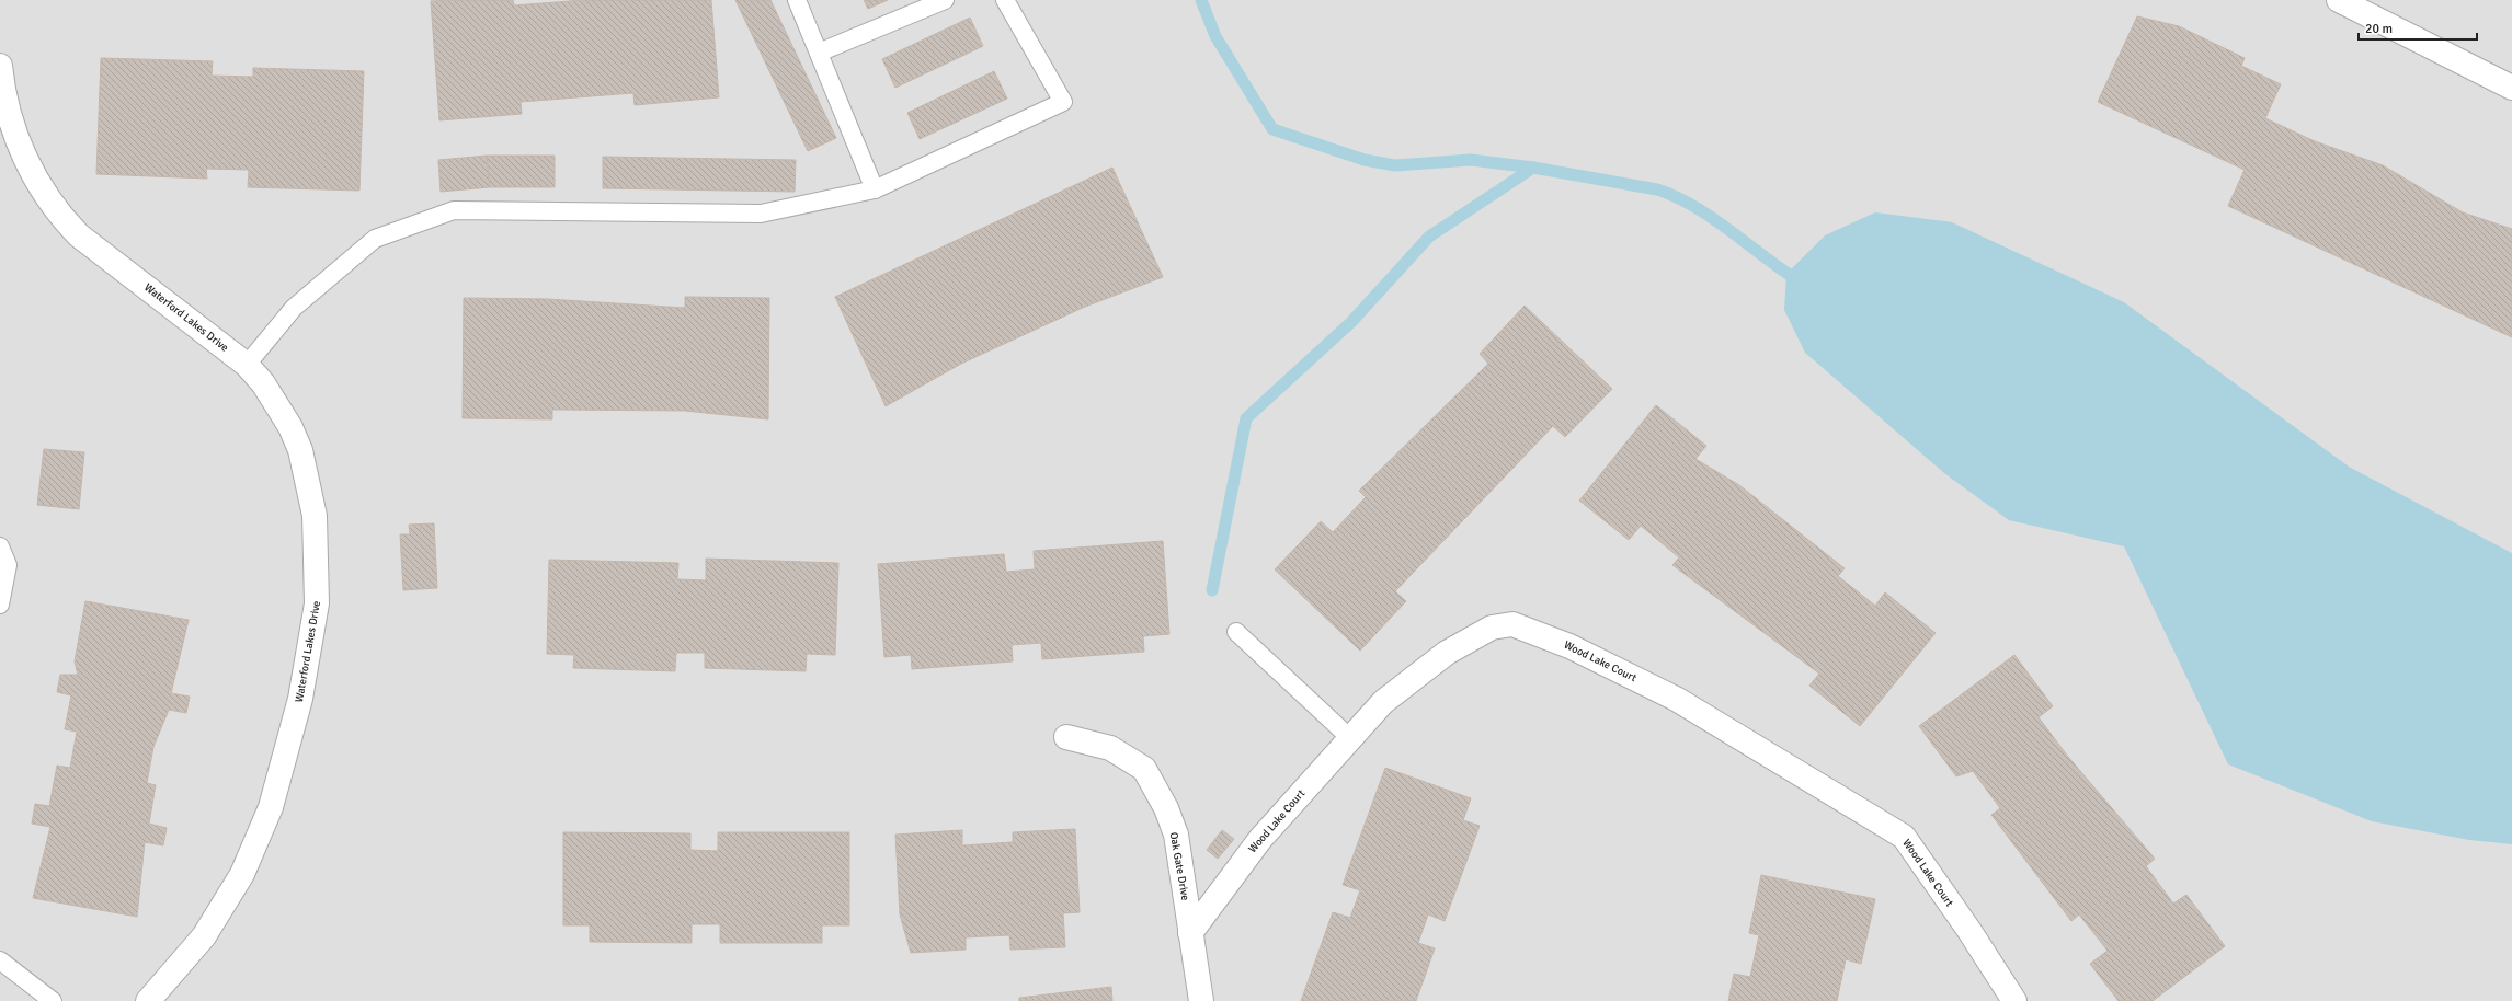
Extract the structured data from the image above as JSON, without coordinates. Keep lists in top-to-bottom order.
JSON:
{
  "streets": {
    "street": ["Waterford Lakes Drive", "Wood Lake Court", "Oak Gate Drive"]
  },
  "crossings": [
    ["Wood Lake Court", "Oak Gate Drive"]
  ],
  "scale_bar": "20 m"
}
